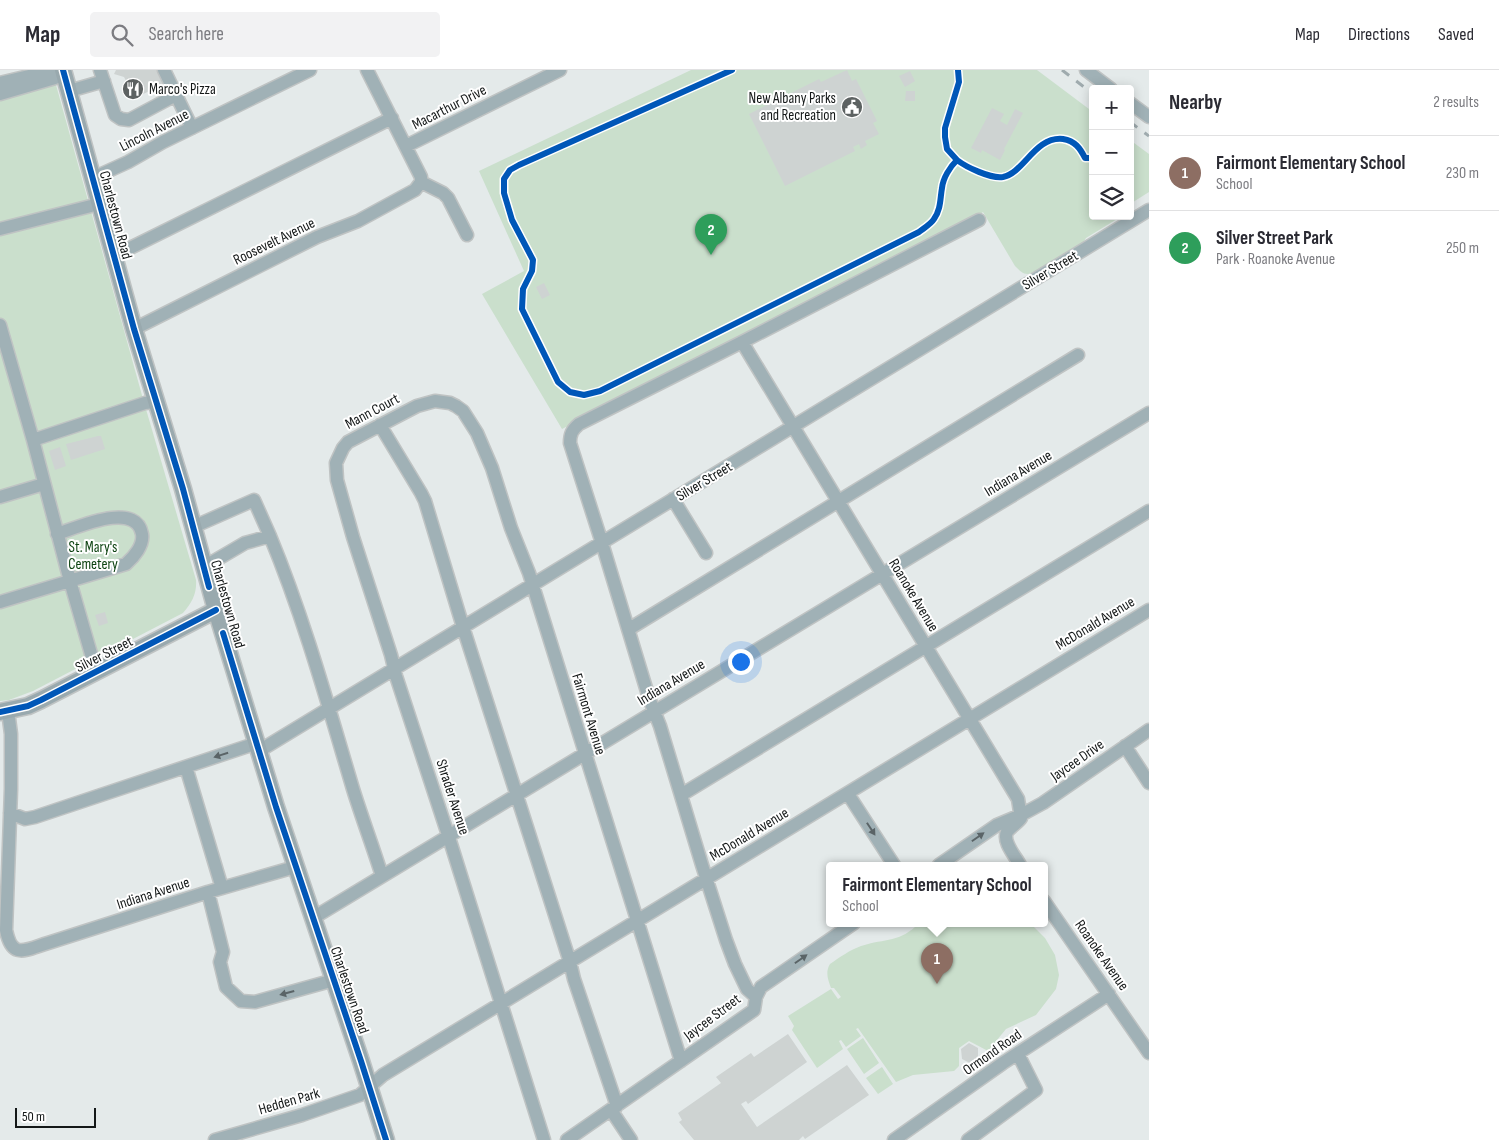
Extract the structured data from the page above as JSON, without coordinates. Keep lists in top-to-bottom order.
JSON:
{
  "streets": {
    "main road": ["Charlestown Road", "Silver Street"],
    "street": [
      "Macarthur Drive",
      "Lincoln Avenue",
      "Roosevelt Avenue",
      "Mann Court",
      "Indiana Avenue",
      "Roanoke Avenue",
      "McDonald Avenue",
      "Fairmont Avenue",
      "Jaycee Drive",
      "Shrader Avenue",
      "Jaycee Street",
      "Ormond Road",
      "Hedden Park"
    ]
  },
  "crossings": [
    ["Lincoln Avenue", "Charlestown Road"],
    ["Charlestown Road", "Roosevelt Avenue"],
    ["Charlestown Road", "Silver Street"],
    ["Charlestown Road", "Indiana Avenue"],
    ["Charlestown Road", "McDonald Avenue"],
    ["Charlestown Road", "Hedden Park"],
    ["Silver Street", "Indiana Avenue"],
    ["Silver Street", "Roanoke Avenue"],
    ["Silver Street", "Fairmont Avenue"],
    ["Silver Street", "Shrader Avenue"],
    ["Mann Court", "Fairmont Avenue"],
    ["Mann Court", "Shrader Avenue"],
    ["Indiana Avenue", "Roanoke Avenue"],
    ["Indiana Avenue", "Fairmont Avenue"],
    ["Indiana Avenue", "Shrader Avenue"],
    ["Roanoke Avenue", "McDonald Avenue"],
    ["Roanoke Avenue", "Jaycee Drive"],
    ["Roanoke Avenue", "Ormond Road"],
    ["McDonald Avenue", "Fairmont Avenue"],
    ["McDonald Avenue", "Shrader Avenue"],
    ["McDonald Avenue", "Hedden Park"],
    ["Fairmont Avenue", "Jaycee Street"]
  ],
  "parks": ["St. Mary's Cemetery"],
  "places": {
    "restaurant": ["Marco's Pizza"],
    "public building": ["New Albany Parks and Recreation"]
  },
  "scale_bar": "50 m",
  "page": {
    "header": "Map",
    "search": "Search here",
    "nav": ["Map", "Directions", "Saved"],
    "heading": ["Nearby", "2 results"],
    "map_buttons": ["+", "−"],
    "list": [
      {
        "mark": "1",
        "name": "Fairmont Elementary School",
        "note": "School",
        "value": "230 m"
      },
      {
        "mark": "2",
        "name": "Silver Street Park",
        "note": "Park · Roanoke Avenue",
        "value": "250 m"
      }
    ],
    "pins": ["2", "1"],
    "popup": ["Fairmont Elementary School", "School"],
    "scale": "50 m"
  }
}
